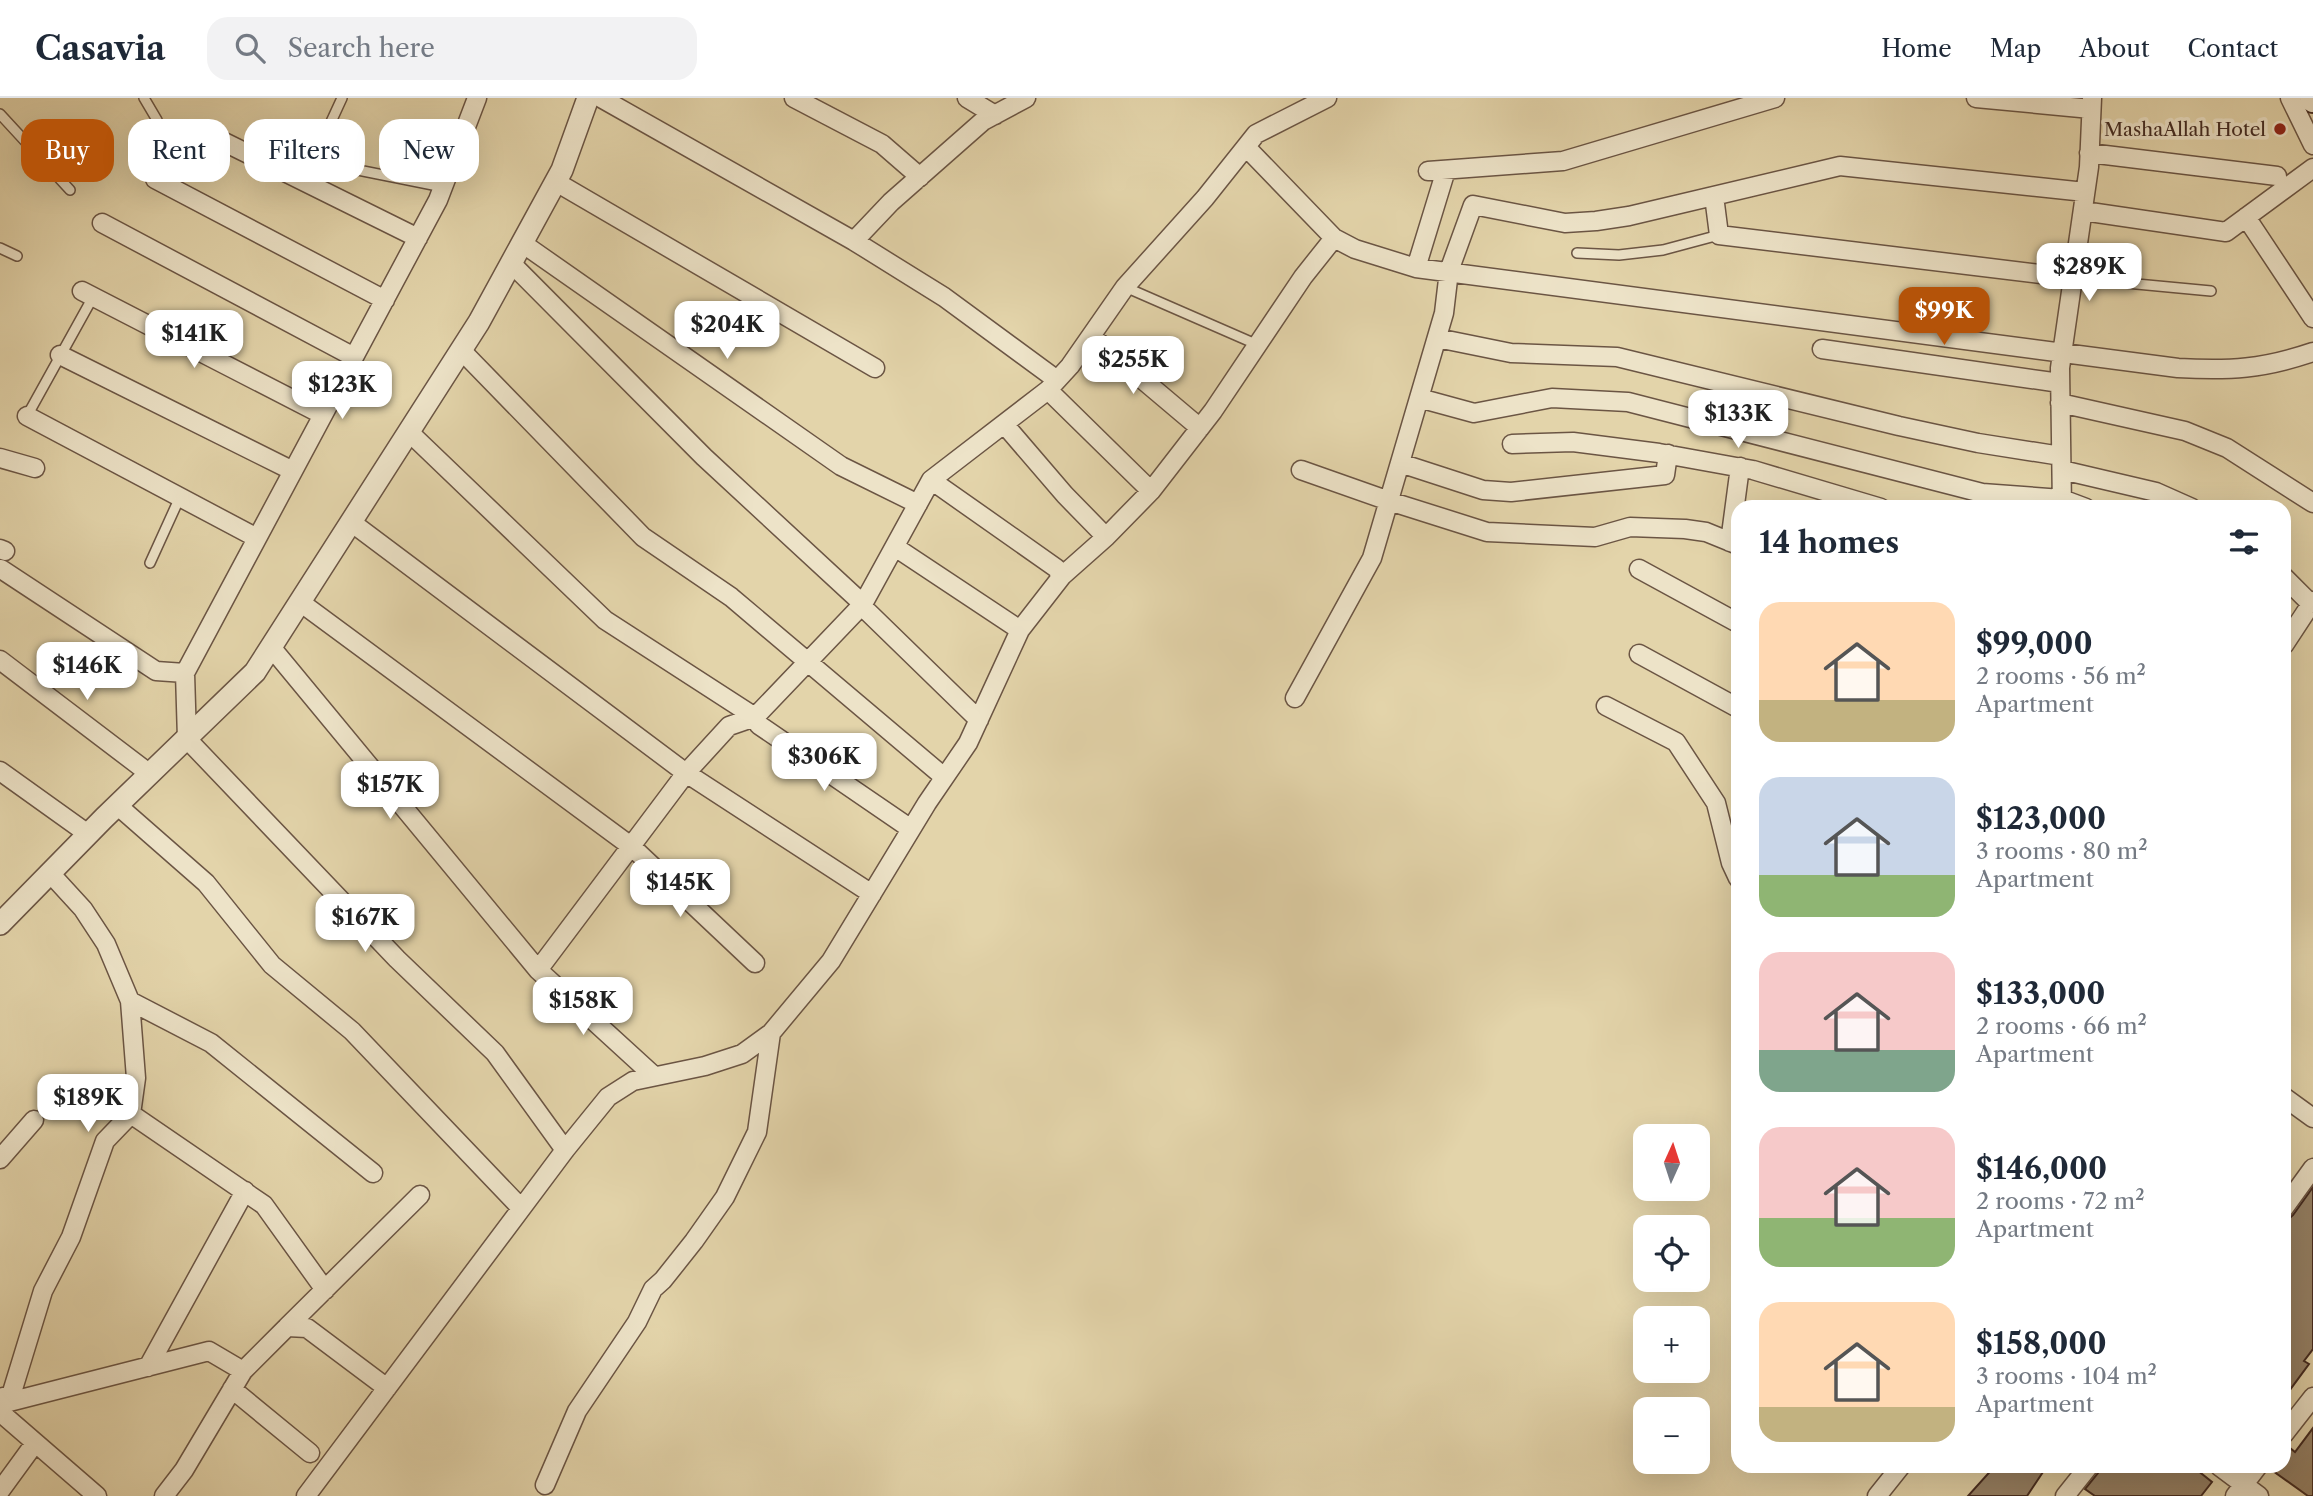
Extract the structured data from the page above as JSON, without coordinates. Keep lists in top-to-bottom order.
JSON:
{
  "places": ["MashaAllah Hotel"],
  "north": "top",
  "page": {
    "header": "Casavia",
    "search": "Search here",
    "nav": [
      "Home",
      "Map",
      "About",
      "Contact"
    ],
    "chip": [
      "Buy",
      "Rent",
      "Filters",
      "New"
    ],
    "price": [
      "$289K",
      "$99K",
      "$204K",
      "$141K",
      "$255K",
      "$123K",
      "$133K",
      "$146K",
      "$306K",
      "$157K",
      "$145K",
      "$167K",
      "$158K",
      "$189K"
    ],
    "heading": "14 homes",
    "list": [
      {
        "name": "$99,000",
        "note": "2 rooms · 56 m² · Apartment"
      },
      {
        "name": "$123,000",
        "note": "3 rooms · 80 m² · Apartment"
      },
      {
        "name": "$133,000",
        "note": "2 rooms · 66 m² · Apartment"
      },
      {
        "name": "$146,000",
        "note": "2 rooms · 72 m² · Apartment"
      },
      {
        "name": "$158,000",
        "note": "3 rooms · 104 m² · Apartment"
      }
    ],
    "map_buttons": ["+", "−"]
  }
}
